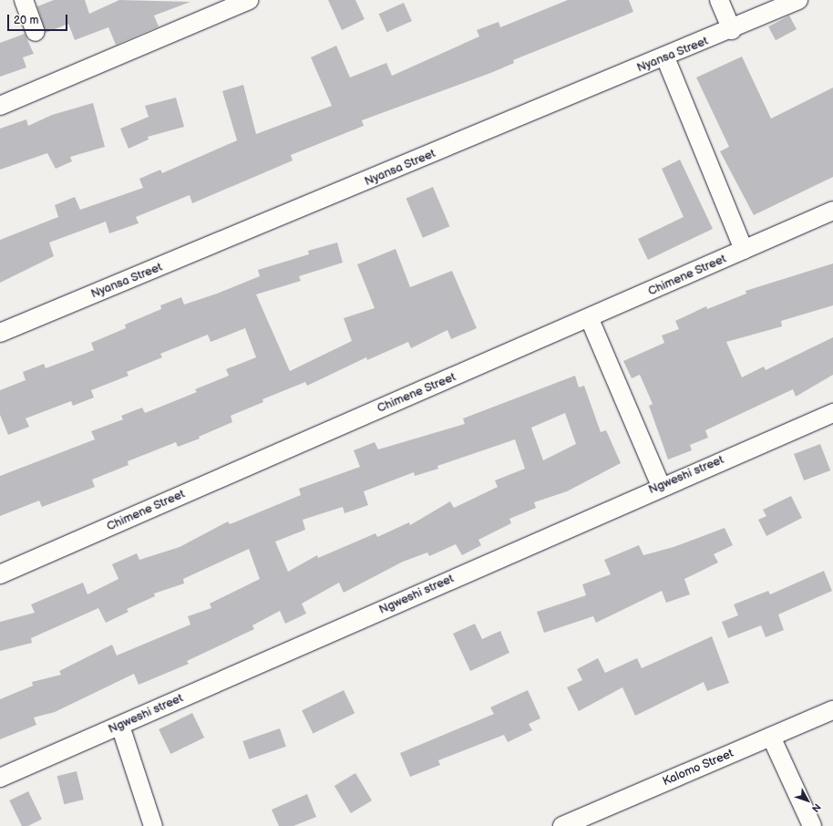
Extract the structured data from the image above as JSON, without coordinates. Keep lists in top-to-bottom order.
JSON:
{
  "streets": {
    "street": [
      "Nyansa Street",
      "Chimene Street",
      "Ngweshi street",
      "Kalomo Street"
    ]
  },
  "scale_bar": "20 m",
  "north": "bottom right"
}
